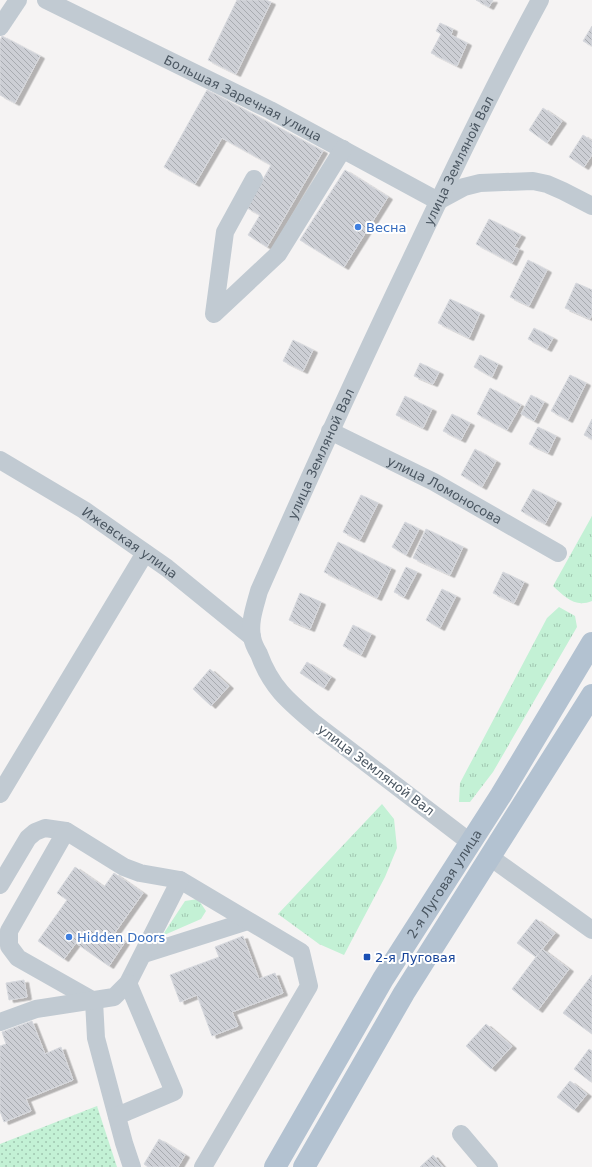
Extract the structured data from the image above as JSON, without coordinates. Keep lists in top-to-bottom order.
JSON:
{
  "streets": {
    "main road": ["2-я Луговая улица"],
    "street": [
      "Большая Заречная улица",
      "улица Земляной Вал",
      "улица Ломоносова",
      "Ижевская улица"
    ]
  },
  "crossings": [
    ["Большая Заречная улица", "улица Земляной Вал"],
    ["улица Земляной Вал", "улица Ломоносова"],
    ["улица Земляной Вал", "Ижевская улица"],
    ["улица Земляной Вал", "2-я Луговая улица"]
  ],
  "places": {
    "other": ["Весна", "Hidden Doors"],
    "transit": ["2-я Луговая"]
  }
}
